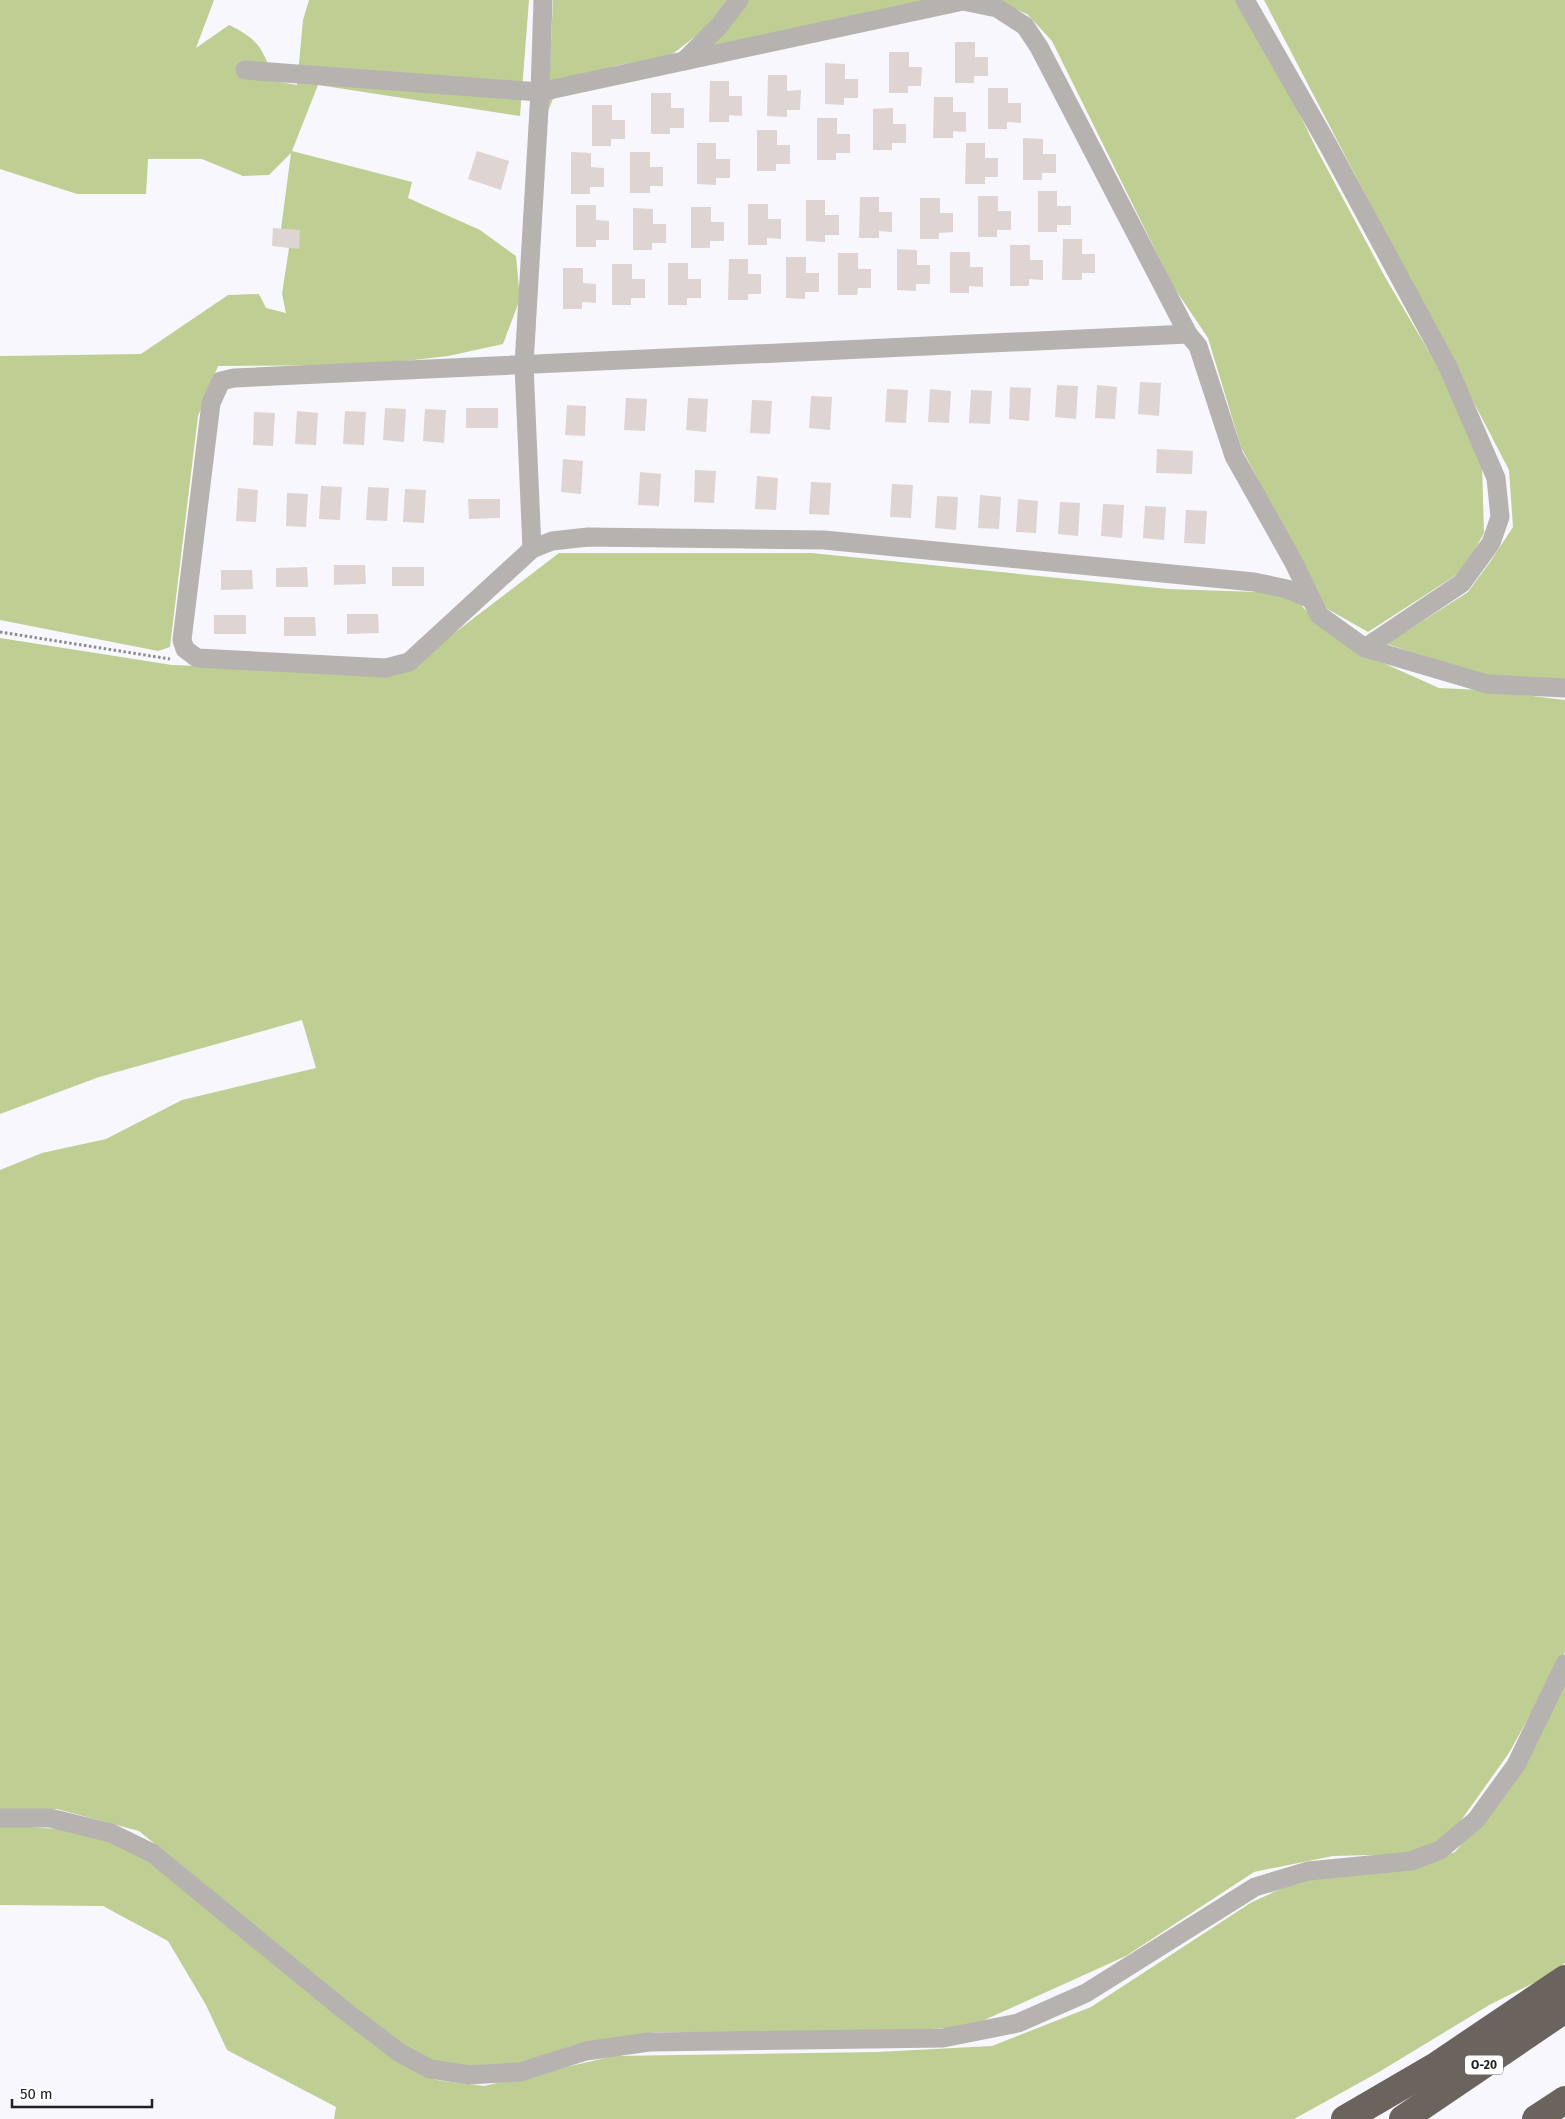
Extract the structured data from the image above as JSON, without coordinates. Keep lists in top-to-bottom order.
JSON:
{
  "streets": {
    "highway": ["O-20"]
  },
  "scale_bar": "50 m"
}
